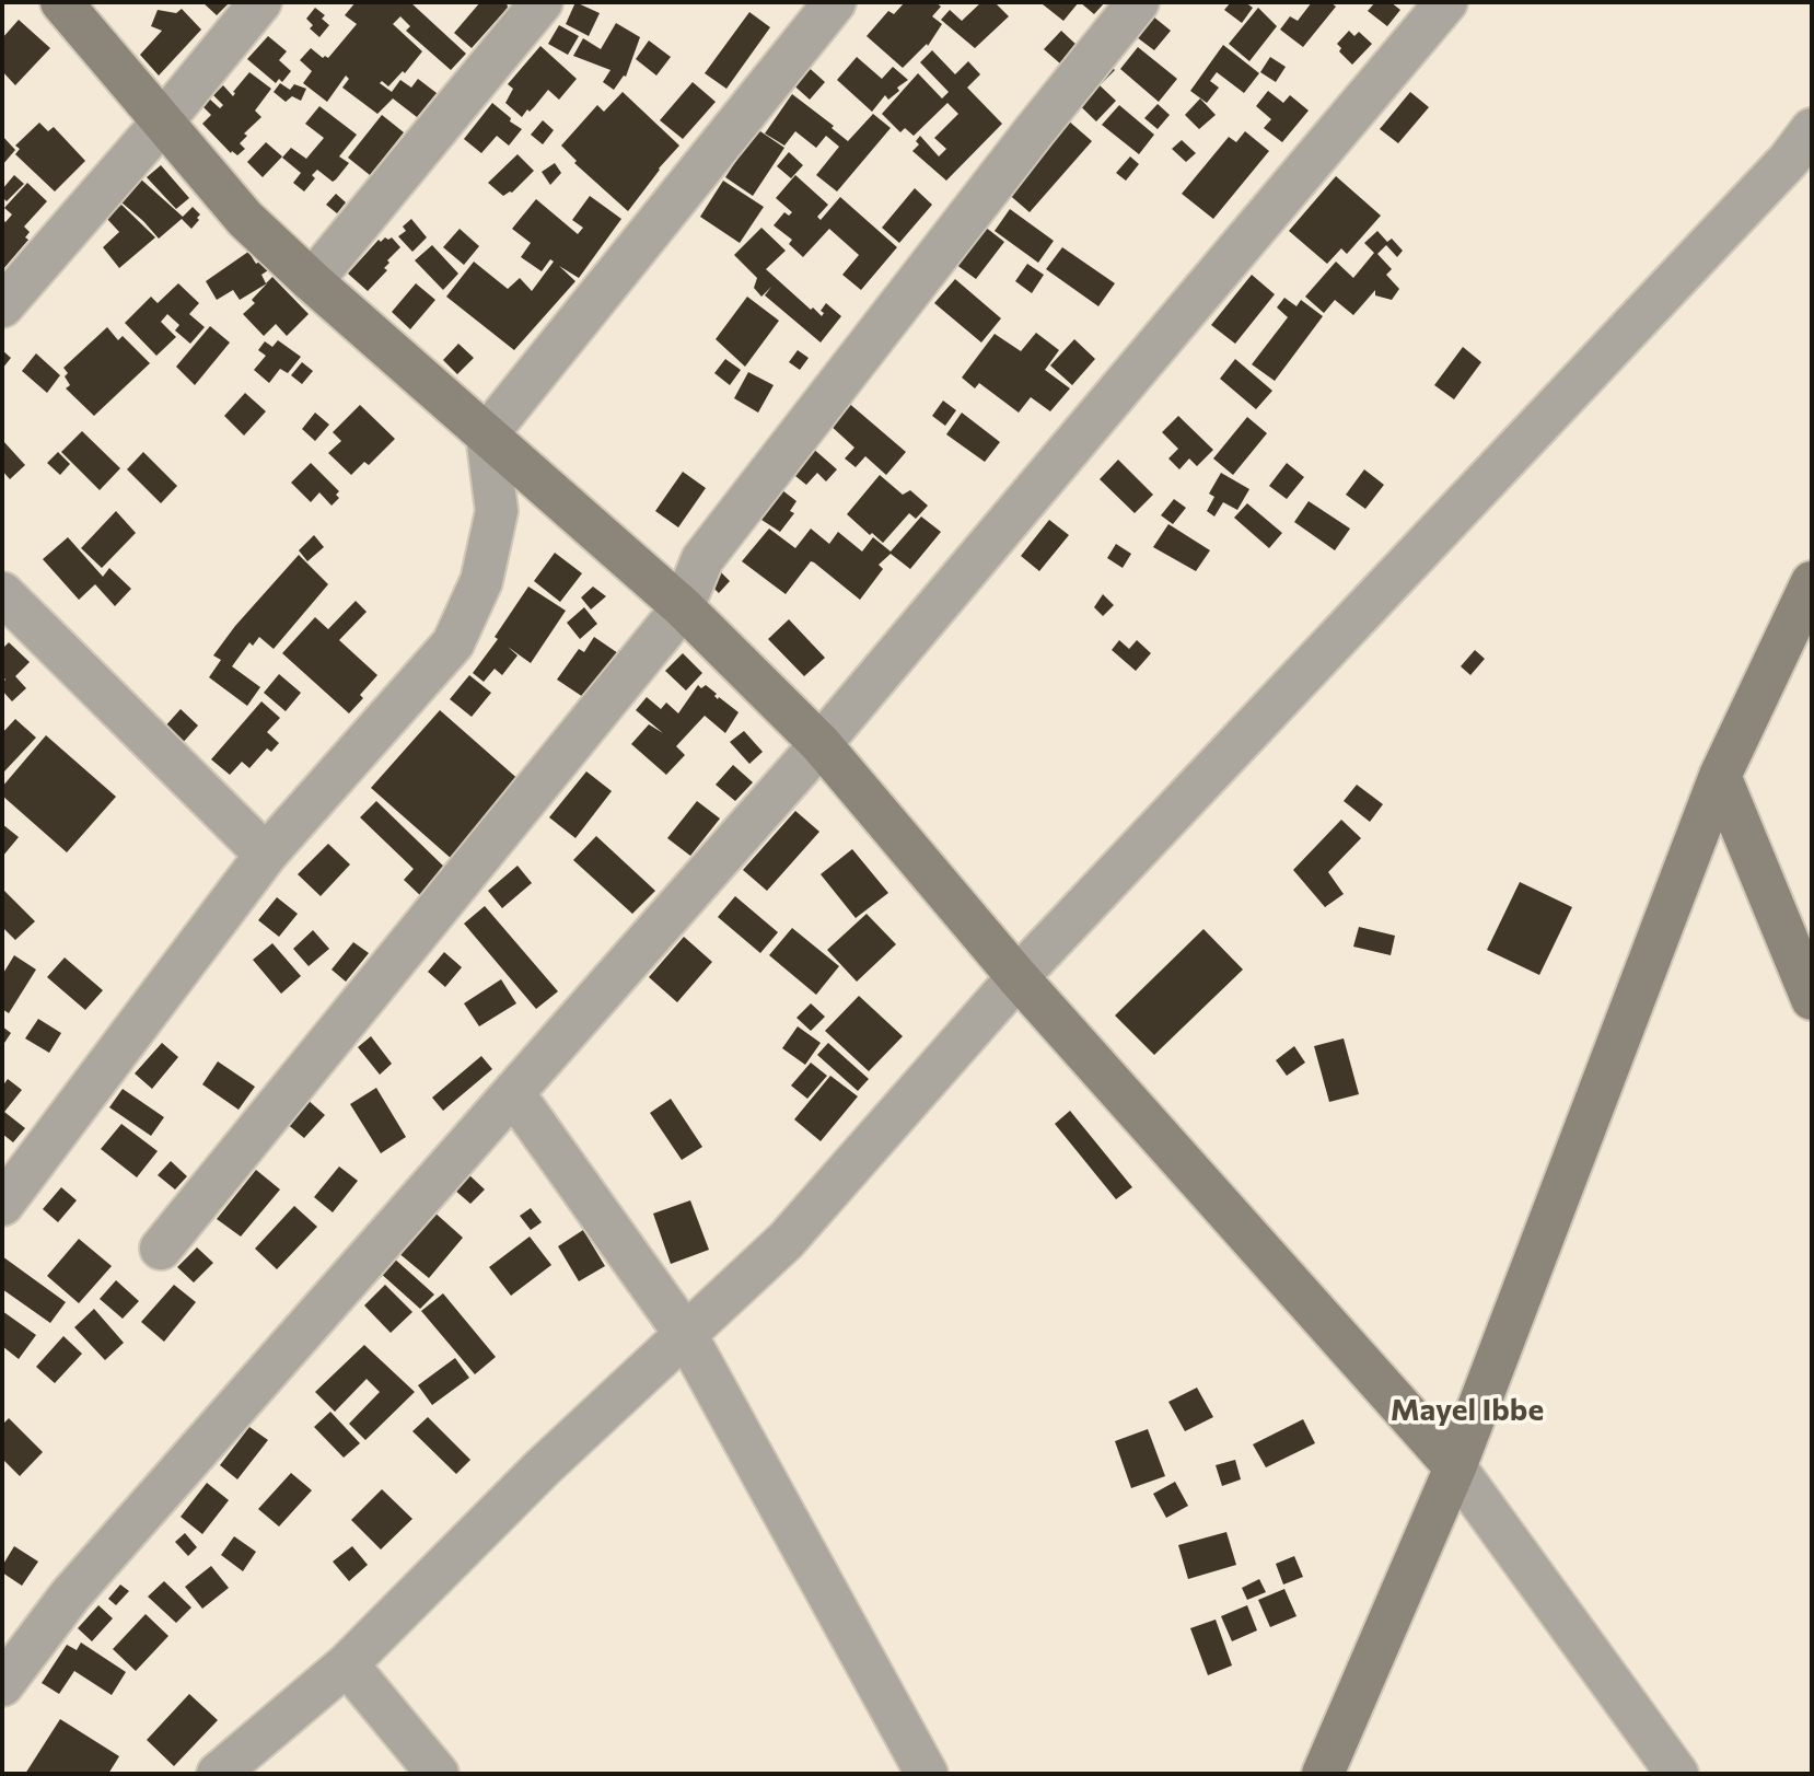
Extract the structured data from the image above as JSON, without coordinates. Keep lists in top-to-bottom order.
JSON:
{
  "districts": ["Mayel Ibbe"]
}
